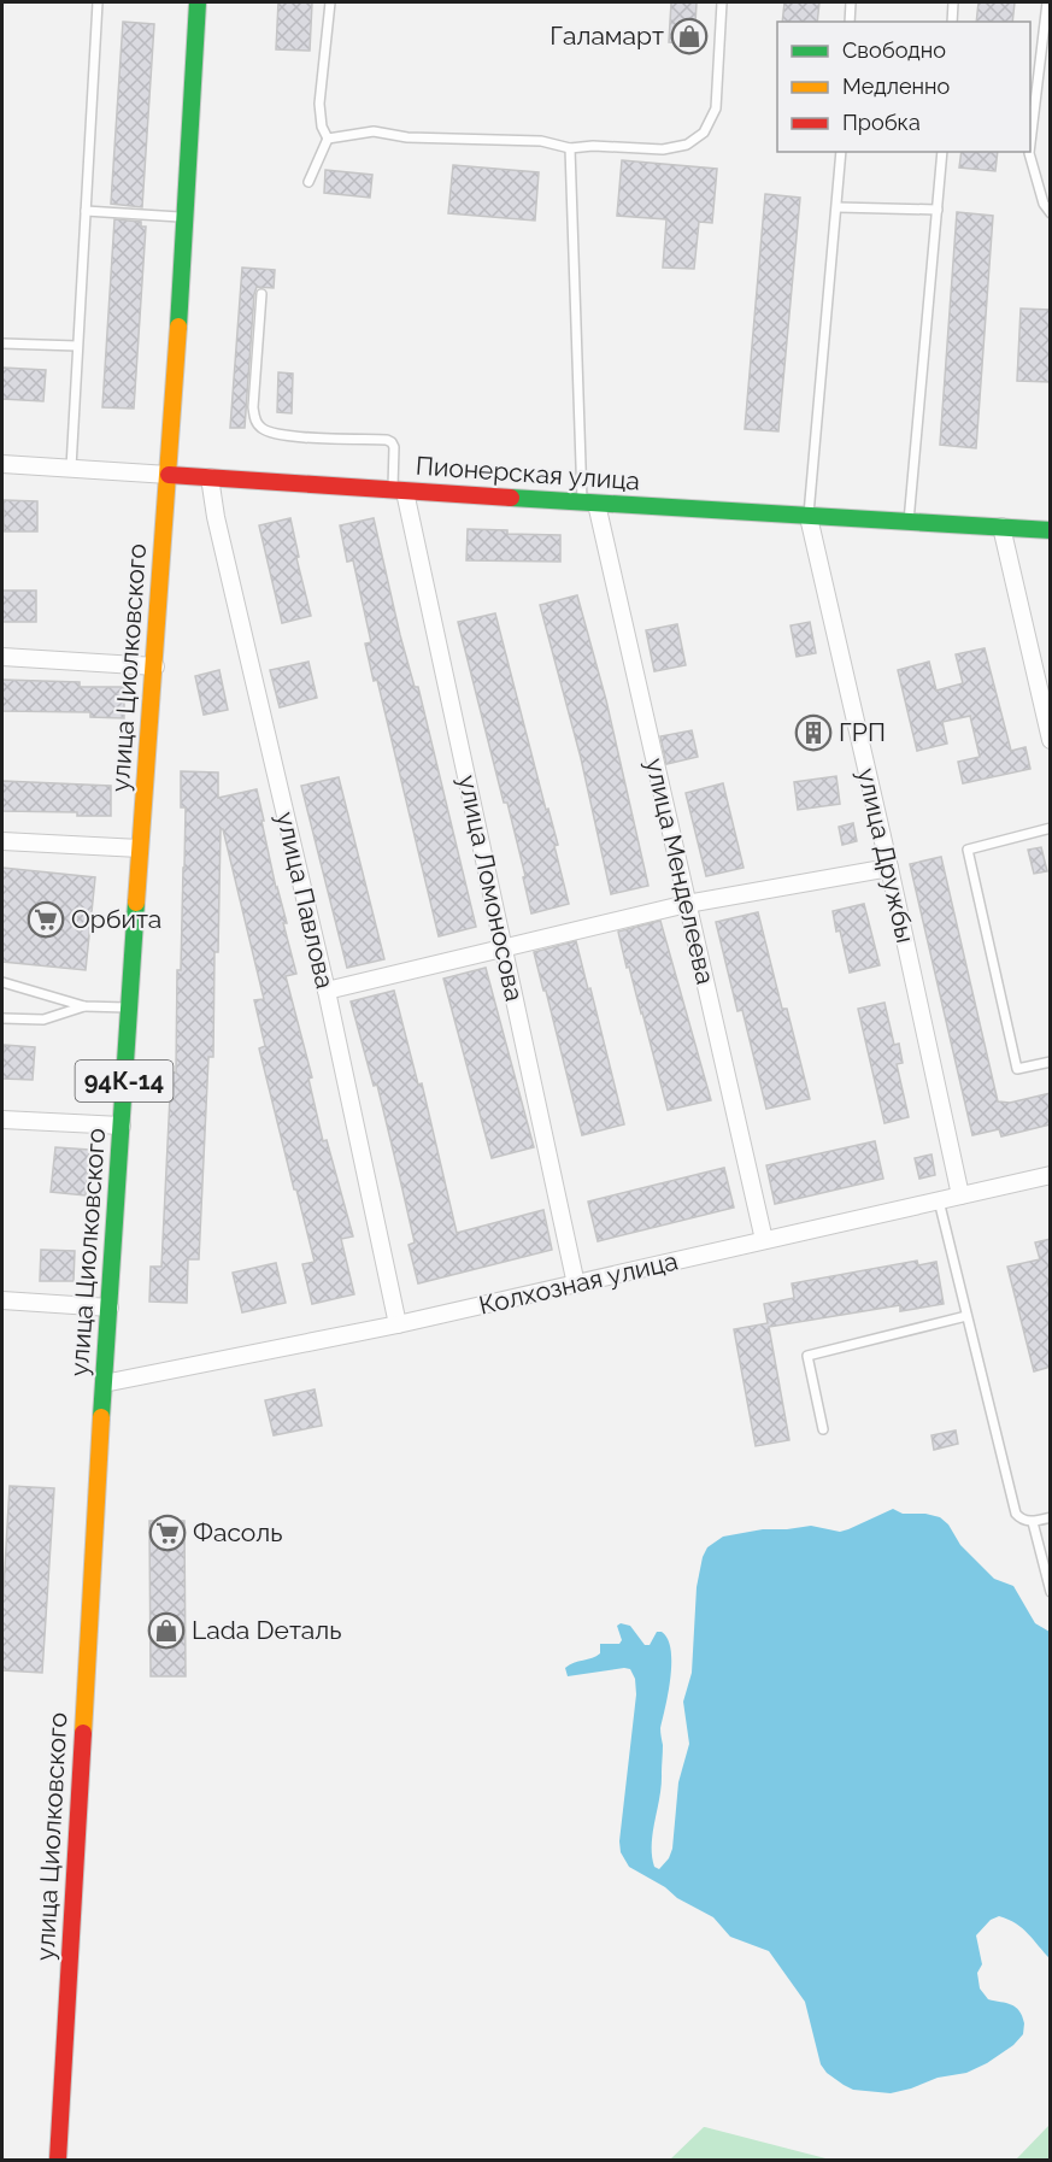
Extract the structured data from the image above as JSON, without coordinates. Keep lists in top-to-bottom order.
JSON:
{
  "streets": {
    "main road": ["Пионерская улица", "улица Циолковского", "94К-14"],
    "street": [
      "улица Дружбы",
      "улица Менделеева",
      "улица Ломоносова",
      "улица Павлова",
      "Колхозная улица"
    ]
  },
  "crossings": [
    ["Пионерская улица", "улица Циолковского"],
    ["Пионерская улица", "улица Дружбы"],
    ["Пионерская улица", "улица Менделеева"],
    ["Пионерская улица", "улица Ломоносова"],
    ["Пионерская улица", "улица Павлова"],
    ["улица Циолковского", "Колхозная улица"],
    ["улица Дружбы", "Колхозная улица"],
    ["улица Менделеева", "Колхозная улица"],
    ["улица Ломоносова", "Колхозная улица"],
    ["улица Павлова", "Колхозная улица"]
  ],
  "places": {
    "shop": ["Галамарт", "Lada Dеталь"],
    "building": ["ГРП"],
    "supermarket": ["Орбита", "Фасоль"]
  },
  "legend": ["Свободно", "Медленно", "Пробка"]
}
